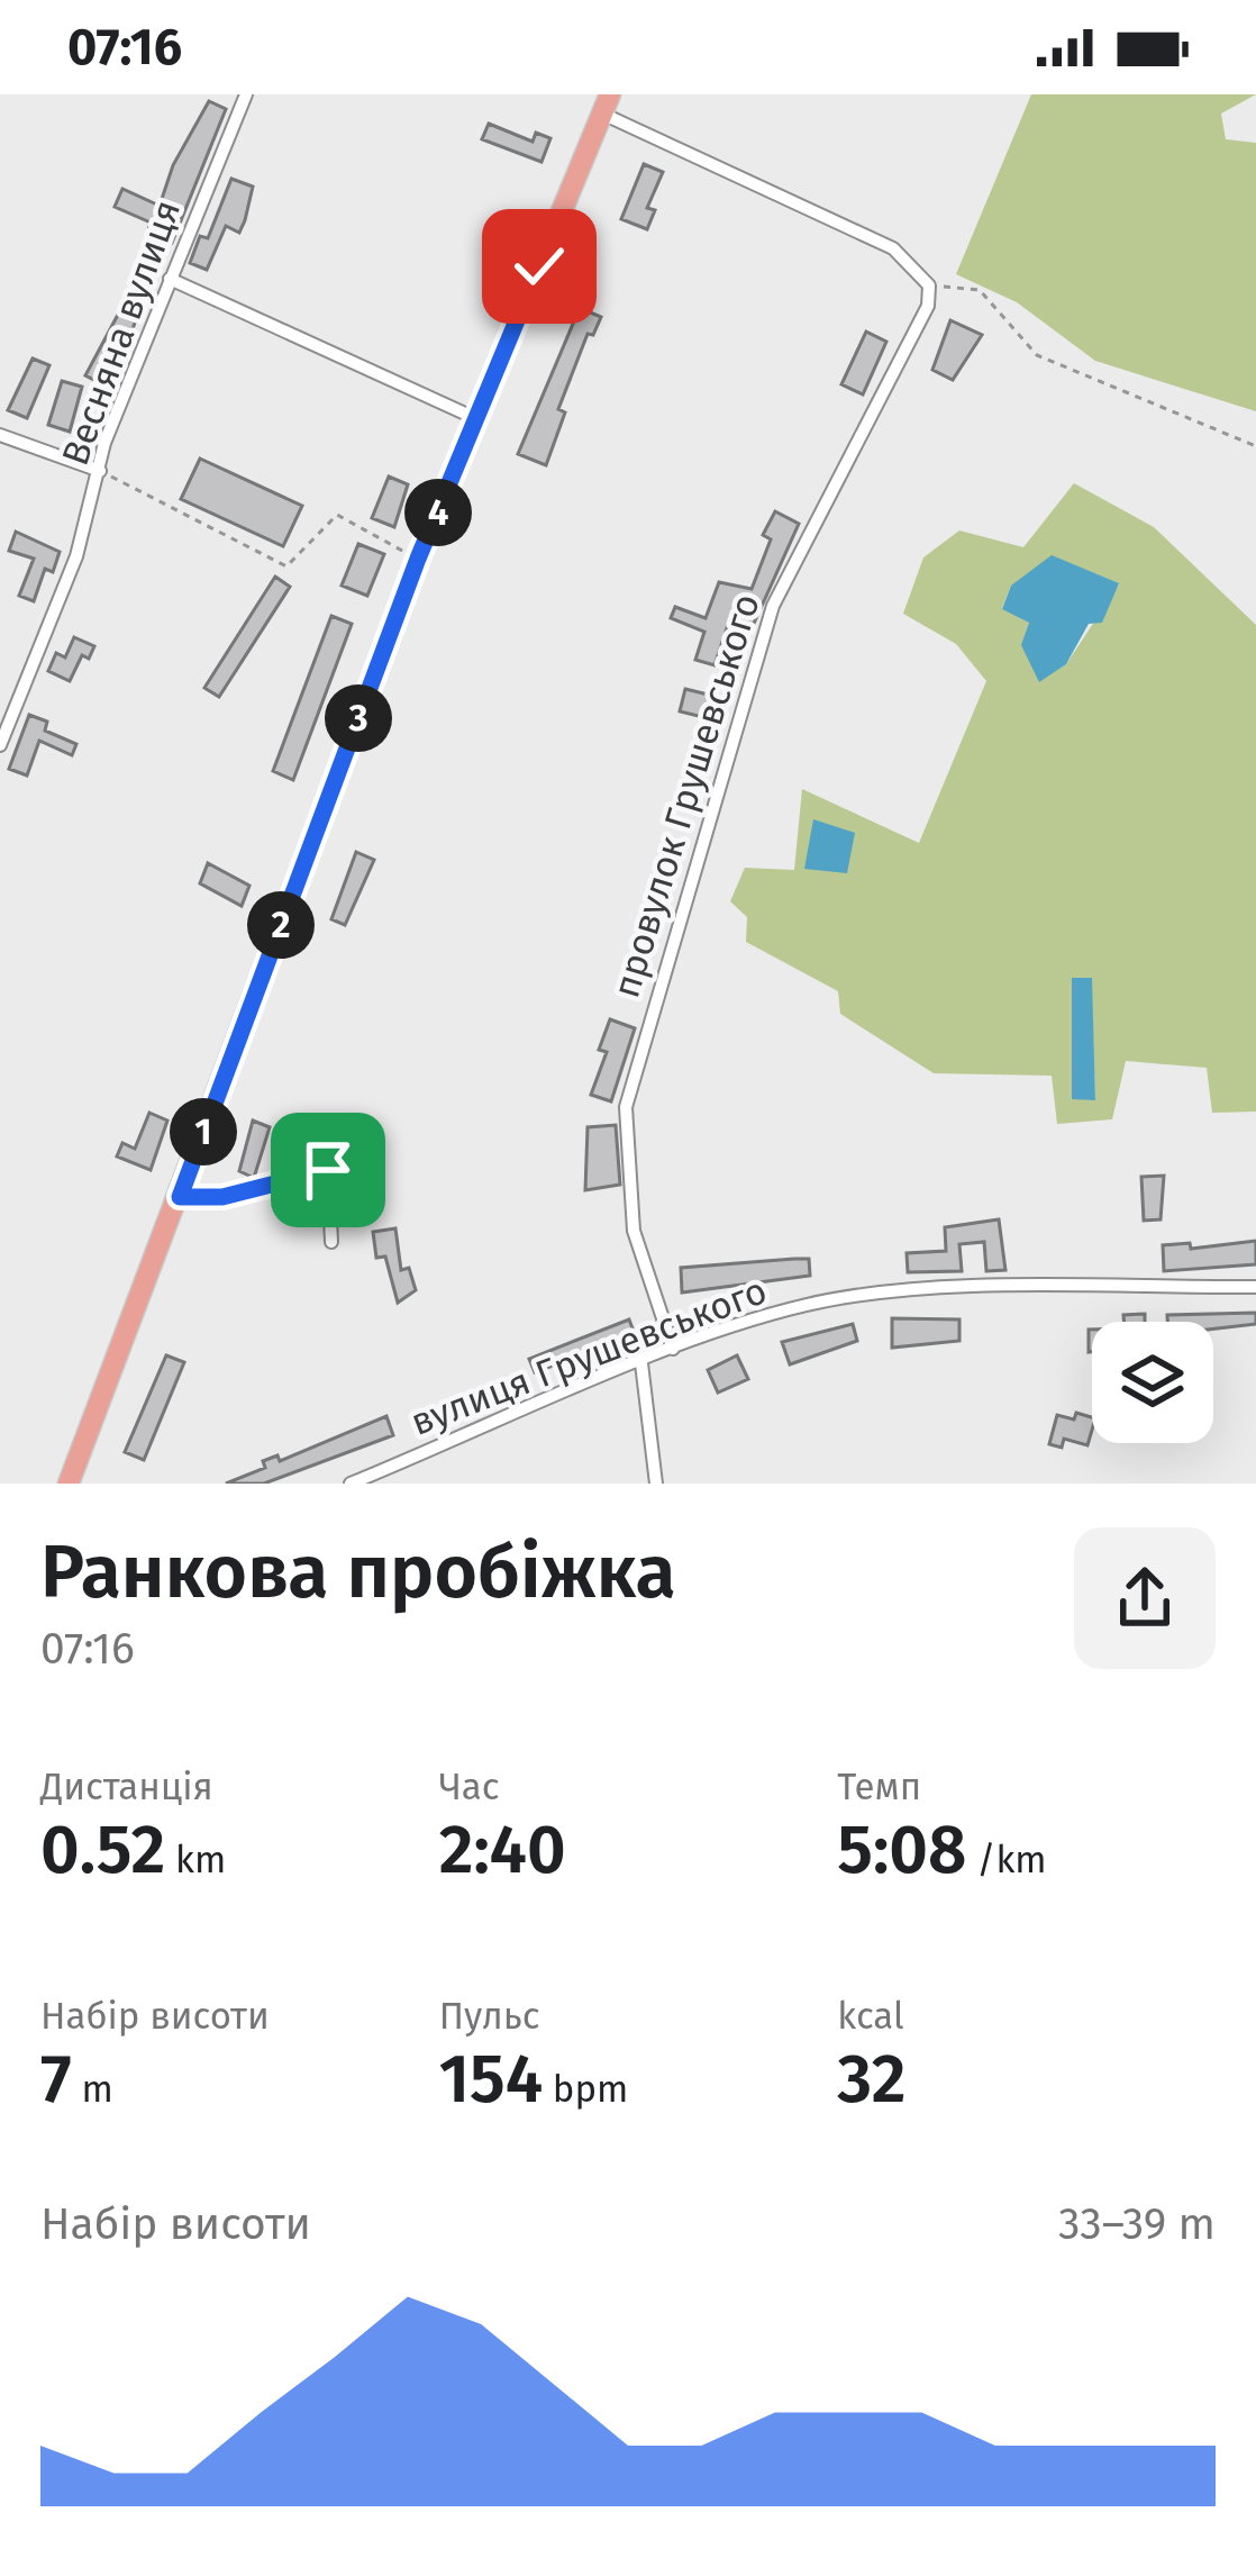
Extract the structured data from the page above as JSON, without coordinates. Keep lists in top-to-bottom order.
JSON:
{
  "streets": {
    "street": ["Весняна вулиця", "провулок Грушевського", "вулиця Грушевського"]
  },
  "crossings": [
    ["провулок Грушевського", "вулиця Грушевського"]
  ],
  "page": {
    "status": "07:16",
    "pins": [
      "4",
      "3",
      "2",
      "1"
    ],
    "heading": ["Ранкова пробіжка", "07:16"],
    "stats": [
      ["Дистанція", "0.52 km"],
      ["Час", "2:40"],
      ["Темп", "5:08 /km"],
      ["Набір висоти", "7 m"],
      ["Пульс", "154 bpm"],
      ["kcal", "32"]
    ],
    "chart": ["Набір висоти", "33–39 m"]
  }
}
